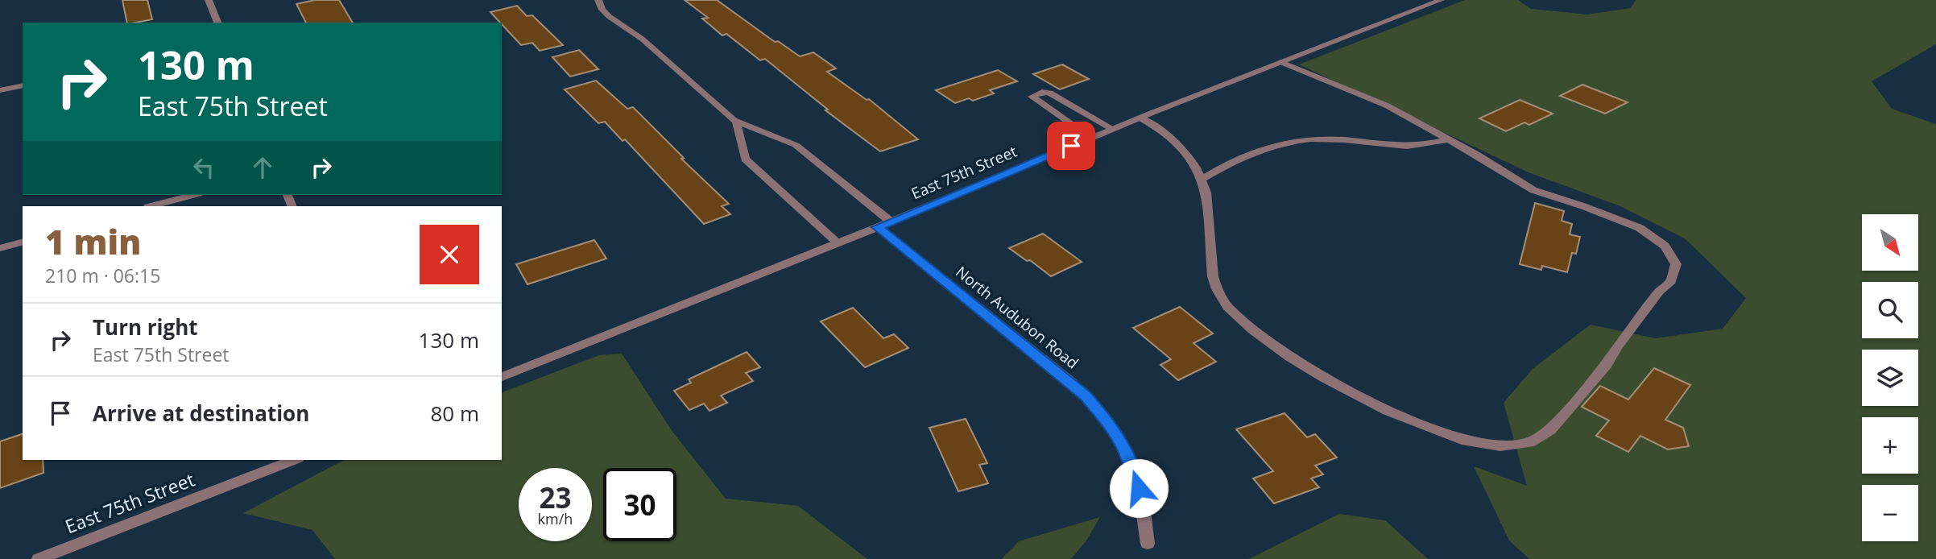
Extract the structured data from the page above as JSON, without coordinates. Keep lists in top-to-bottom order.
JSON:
{
  "streets": {
    "street": ["East 75th Street", "North Audubon Road"]
  },
  "crossings": [
    ["East 75th Street", "North Audubon Road"]
  ],
  "north": "bottom right",
  "page": {
    "turn": ["130 m", "East 75th Street"],
    "heading": ["1 min", "210 m · 06:15"],
    "map_buttons": ["+", "−"],
    "list": [
      {
        "name": "Turn right",
        "note": "East 75th Street",
        "value": "130 m"
      },
      {
        "name": "Arrive at destination",
        "value": "80 m"
      }
    ],
    "speed": "23 km/h",
    "limit": "30"
  }
}
